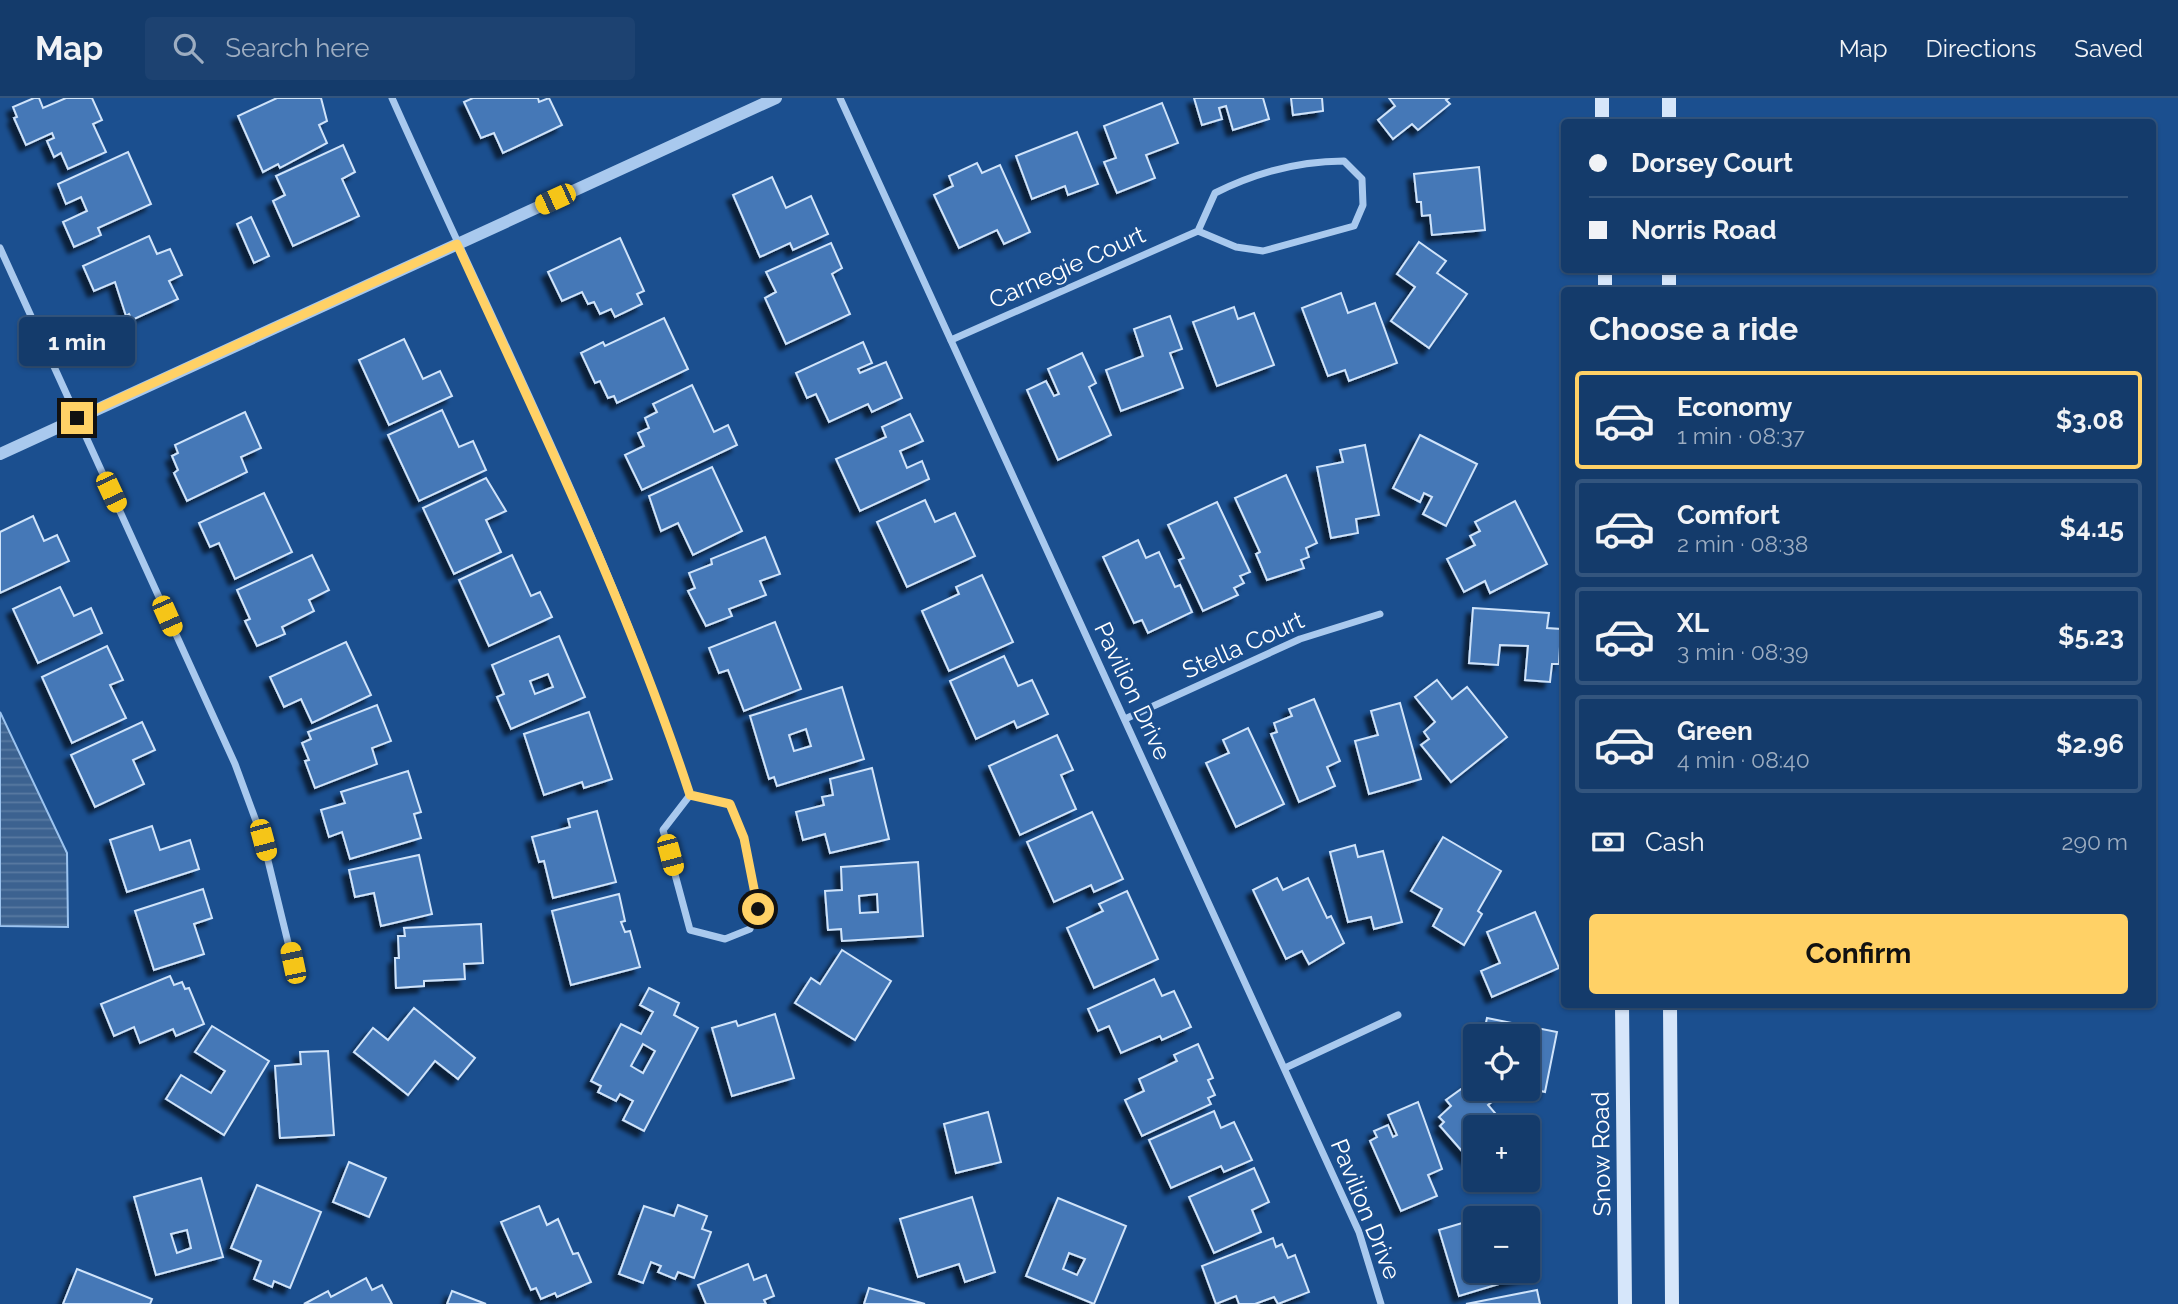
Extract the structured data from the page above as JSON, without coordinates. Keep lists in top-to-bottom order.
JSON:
{
  "streets": {
    "main road": ["Snow Road"],
    "street": ["Carnegie Court", "Stella Court", "Pavilion Drive"]
  },
  "crossings": [
    ["Carnegie Court", "Pavilion Drive"],
    ["Stella Court", "Pavilion Drive"]
  ],
  "page": {
    "header": "Map",
    "search": "Search here",
    "nav": ["Map", "Directions", "Saved"],
    "banner": ["Dorsey Court", "Norris Road"],
    "heading": "Choose a ride",
    "bubble": "1 min",
    "list": [
      {
        "name": "Economy",
        "note": "1 min · 08:37",
        "value": "$3.08"
      },
      {
        "name": "Comfort",
        "note": "2 min · 08:38",
        "value": "$4.15"
      },
      {
        "name": "XL",
        "note": "3 min · 08:39",
        "value": "$5.23"
      },
      {
        "name": "Green",
        "note": "4 min · 08:40",
        "value": "$2.96"
      }
    ],
    "pay": ["Cash", "290 m"],
    "buttons": "Confirm",
    "map_buttons": ["+", "−"]
  }
}
